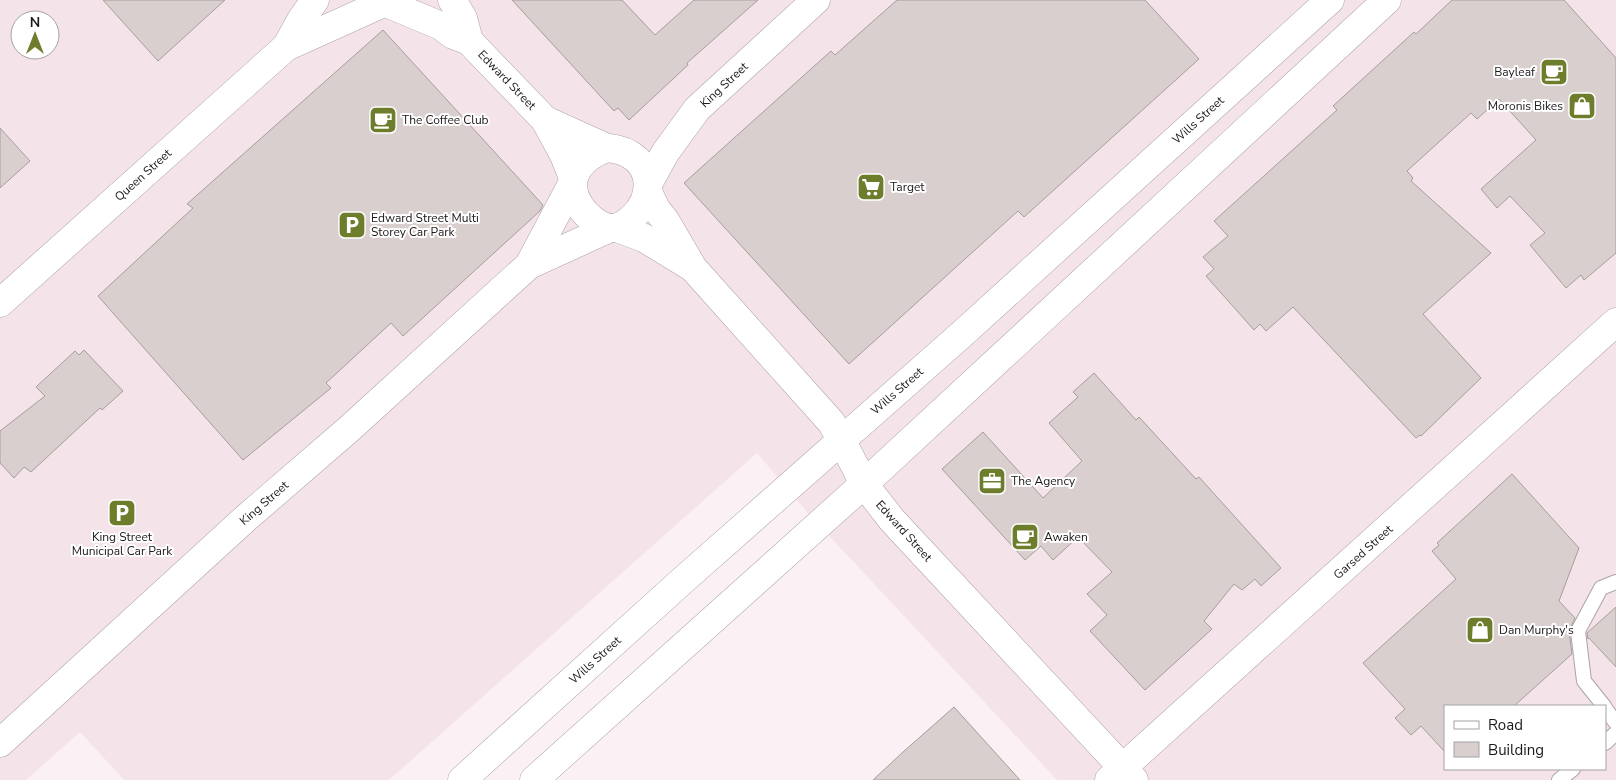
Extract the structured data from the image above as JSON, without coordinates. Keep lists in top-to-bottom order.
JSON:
{
  "streets": {
    "street": [
      "Edward Street",
      "King Street",
      "Wills Street",
      "Queen Street",
      "Garsed Street"
    ]
  },
  "crossings": [
    ["Edward Street", "King Street"],
    ["Edward Street", "Wills Street"],
    ["Edward Street", "Queen Street"],
    ["Edward Street", "Garsed Street"]
  ],
  "places": {
    "cafe": ["Bayleaf", "The Coffee Club", "Awaken"],
    "shop": ["Moronis Bikes", "Dan Murphy's"],
    "supermarket": ["Target"],
    "parking": ["Edward Street Multi Storey Car Park", "King Street Municipal Car Park"],
    "office": ["The Agency"]
  },
  "legend": ["Road", "Building"],
  "north": "top"
}
